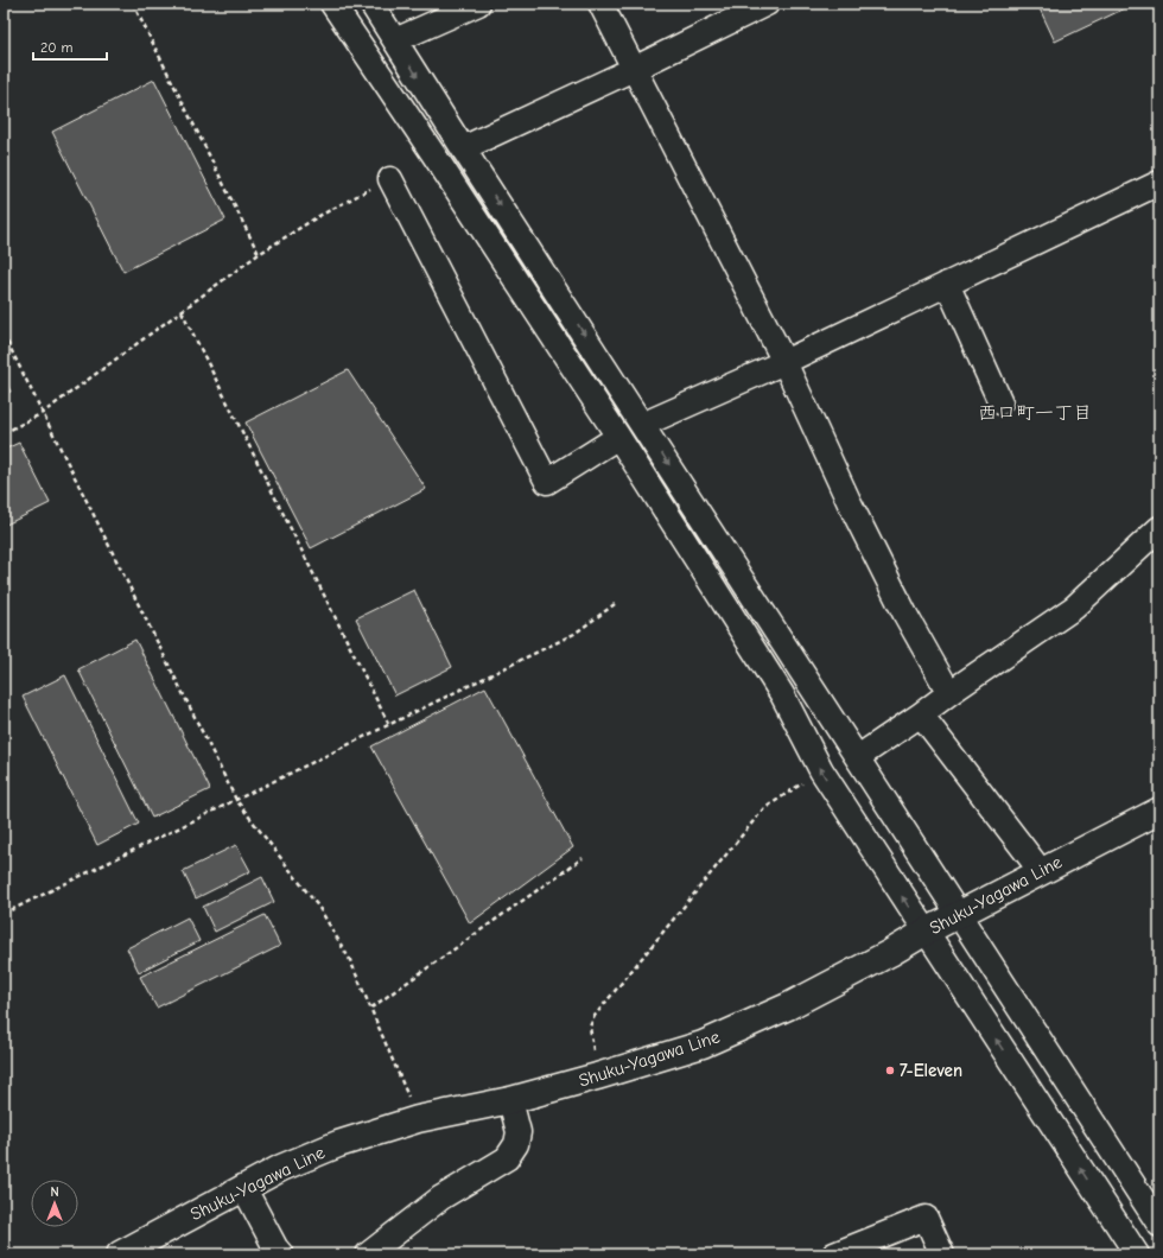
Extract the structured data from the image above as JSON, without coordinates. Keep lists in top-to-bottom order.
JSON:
{
  "streets": {
    "main road": ["Shuku-Yagawa Line"]
  },
  "districts": ["西口町一丁目"],
  "places": ["7-Eleven"],
  "scale_bar": "20 m",
  "north": "top"
}
